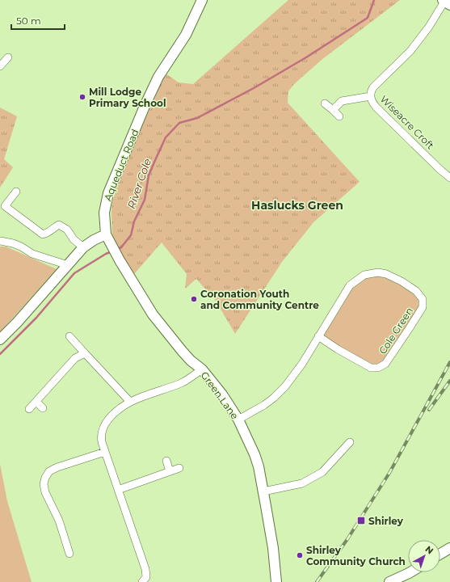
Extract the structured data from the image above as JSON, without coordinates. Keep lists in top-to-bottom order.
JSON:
{
  "streets": {
    "street": [
      "Wiseacre Croft",
      "Aqueduct Road",
      "Cole Green",
      "Green Lane"
    ]
  },
  "crossings": [
    ["Aqueduct Road", "Green Lane"],
    ["Cole Green", "Green Lane"]
  ],
  "districts": ["Haslucks Green"],
  "water": ["River Cole"],
  "places": {
    "other": ["Mill Lodge Primary School", "Coronation Youth and Community Centre", "Shirley Community Church"],
    "transit": ["Shirley"]
  },
  "scale_bar": "50 m",
  "north": "top right"
}
